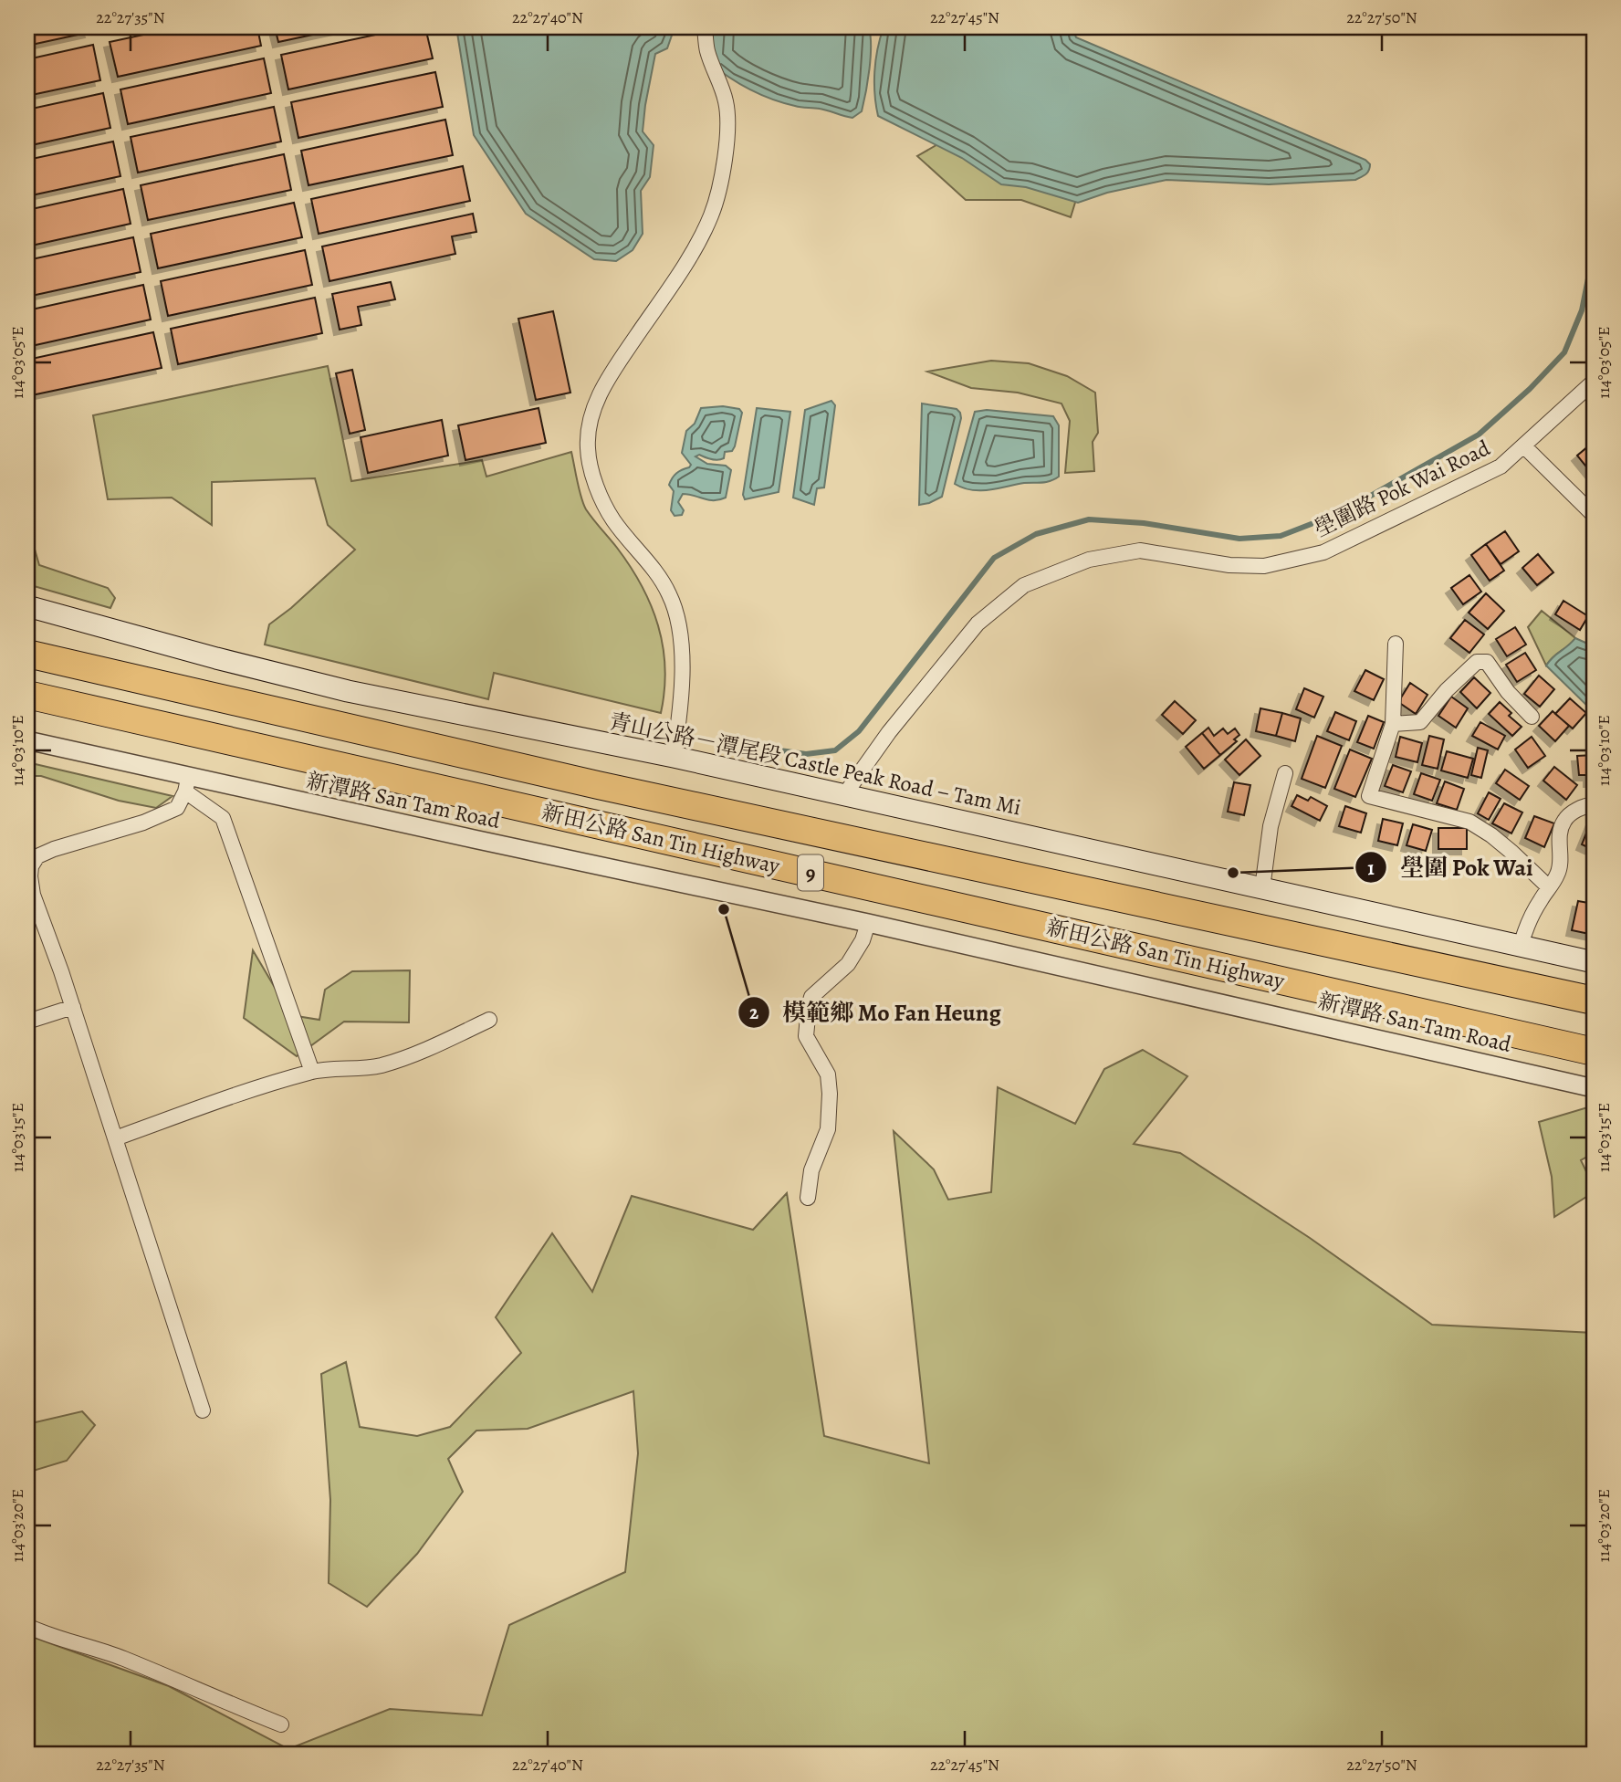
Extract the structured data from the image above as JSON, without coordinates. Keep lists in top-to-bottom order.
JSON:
{
  "streets": {
    "highway": ["新田公路 San Tin Highway", "9"],
    "main road": ["青山公路－潭尾段 Castle Peak Road – Tam Mi"],
    "street": ["壆圍路 Pok Wai Road", "新潭路 San Tam Road"]
  },
  "crossings": [
    ["壆圍路 Pok Wai Road", "青山公路－潭尾段 Castle Peak Road – Tam Mi"]
  ],
  "places": ["壆圍 Pok Wai", "模範鄉 Mo Fan Heung"],
  "coordinates": [
    "22°27'35\"N",
    "22°27'40\"N",
    "22°27'45\"N",
    "22°27'50\"N",
    "114°03'05\"E",
    "114°03'10\"E",
    "114°03'15\"E",
    "114°03'20\"E"
  ]
}
